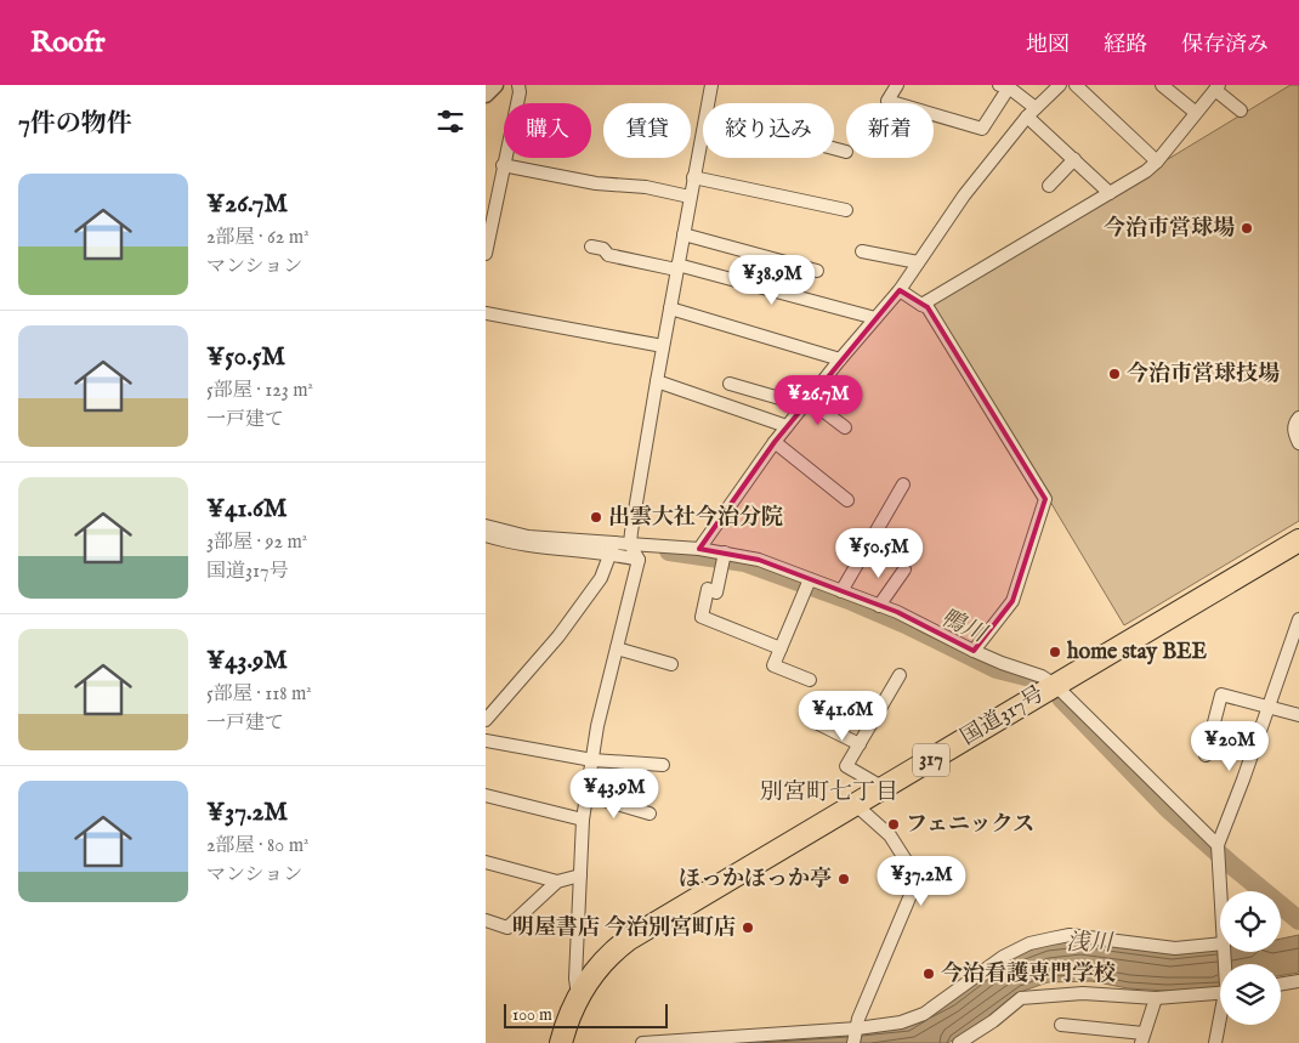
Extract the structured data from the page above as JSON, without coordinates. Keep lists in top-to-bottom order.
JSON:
{
  "streets": {
    "highway": ["国道317号", "317"]
  },
  "districts": ["別宮町七丁目"],
  "water": ["鴨川", "浅川"],
  "places": [
    "今治市営球場",
    "今治市営球技場",
    "出雲大社今治分院",
    "home stay BEE",
    "フェニックス",
    "ほっかほっか亭",
    "明屋書店 今治別宮町店",
    "今治看護専門学校"
  ],
  "scale_bar": "100 m",
  "page": {
    "header": "Roofr",
    "nav": ["地図", "経路", "保存済み"],
    "heading": "7件の物件",
    "chip": [
      "購入",
      "賃貸",
      "絞り込み",
      "新着"
    ],
    "list": [
      {
        "name": "¥26.7M",
        "note": "2部屋 · 62 m² · マンション"
      },
      {
        "name": "¥50.5M",
        "note": "5部屋 · 123 m² · 一戸建て"
      },
      {
        "name": "¥41.6M",
        "note": "3部屋 · 92 m² · 国道317号"
      },
      {
        "name": "¥43.9M",
        "note": "5部屋 · 118 m² · 一戸建て"
      },
      {
        "name": "¥37.2M",
        "note": "2部屋 · 80 m² · マンション"
      }
    ],
    "price": [
      "¥38.9M",
      "¥26.7M",
      "¥50.5M",
      "¥41.6M",
      "¥20M",
      "¥43.9M",
      "¥37.2M"
    ],
    "scale": "100 m"
  }
}
